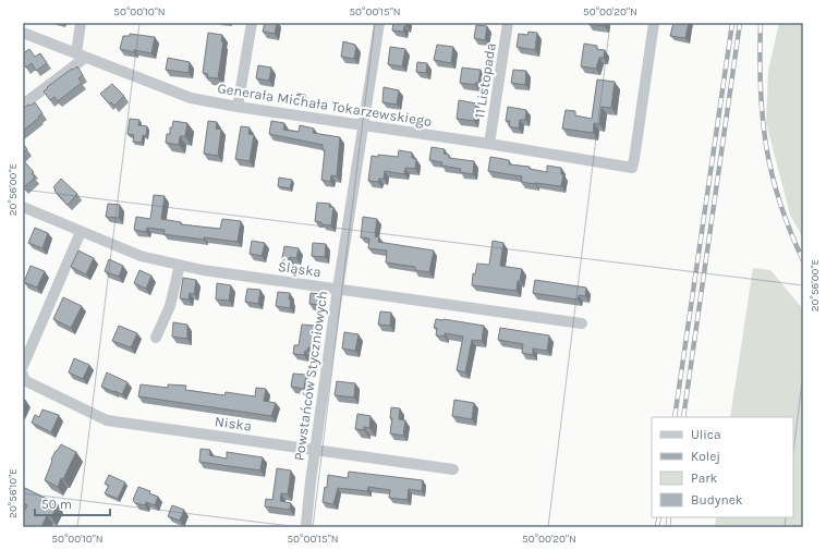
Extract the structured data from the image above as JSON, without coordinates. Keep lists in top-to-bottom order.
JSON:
{
  "streets": {
    "street": [
      "11 Listopada",
      "Generała Michała Tokarzewskiego",
      "Śląska",
      "Powstańców Styczniowych",
      "Niska"
    ]
  },
  "crossings": [
    ["11 Listopada", "Generała Michała Tokarzewskiego"],
    ["Generała Michała Tokarzewskiego", "Powstańców Styczniowych"],
    ["Śląska", "Powstańców Styczniowych"],
    ["Powstańców Styczniowych", "Niska"]
  ],
  "legend": [
    "Ulica",
    "Kolej",
    "Park",
    "Budynek"
  ],
  "scale_bar": "50 m",
  "coordinates": [
    "50°00'10\"N",
    "50°00'15\"N",
    "50°00'20\"N",
    "20°56'00\"E",
    "20°56'10\"E"
  ]
}
